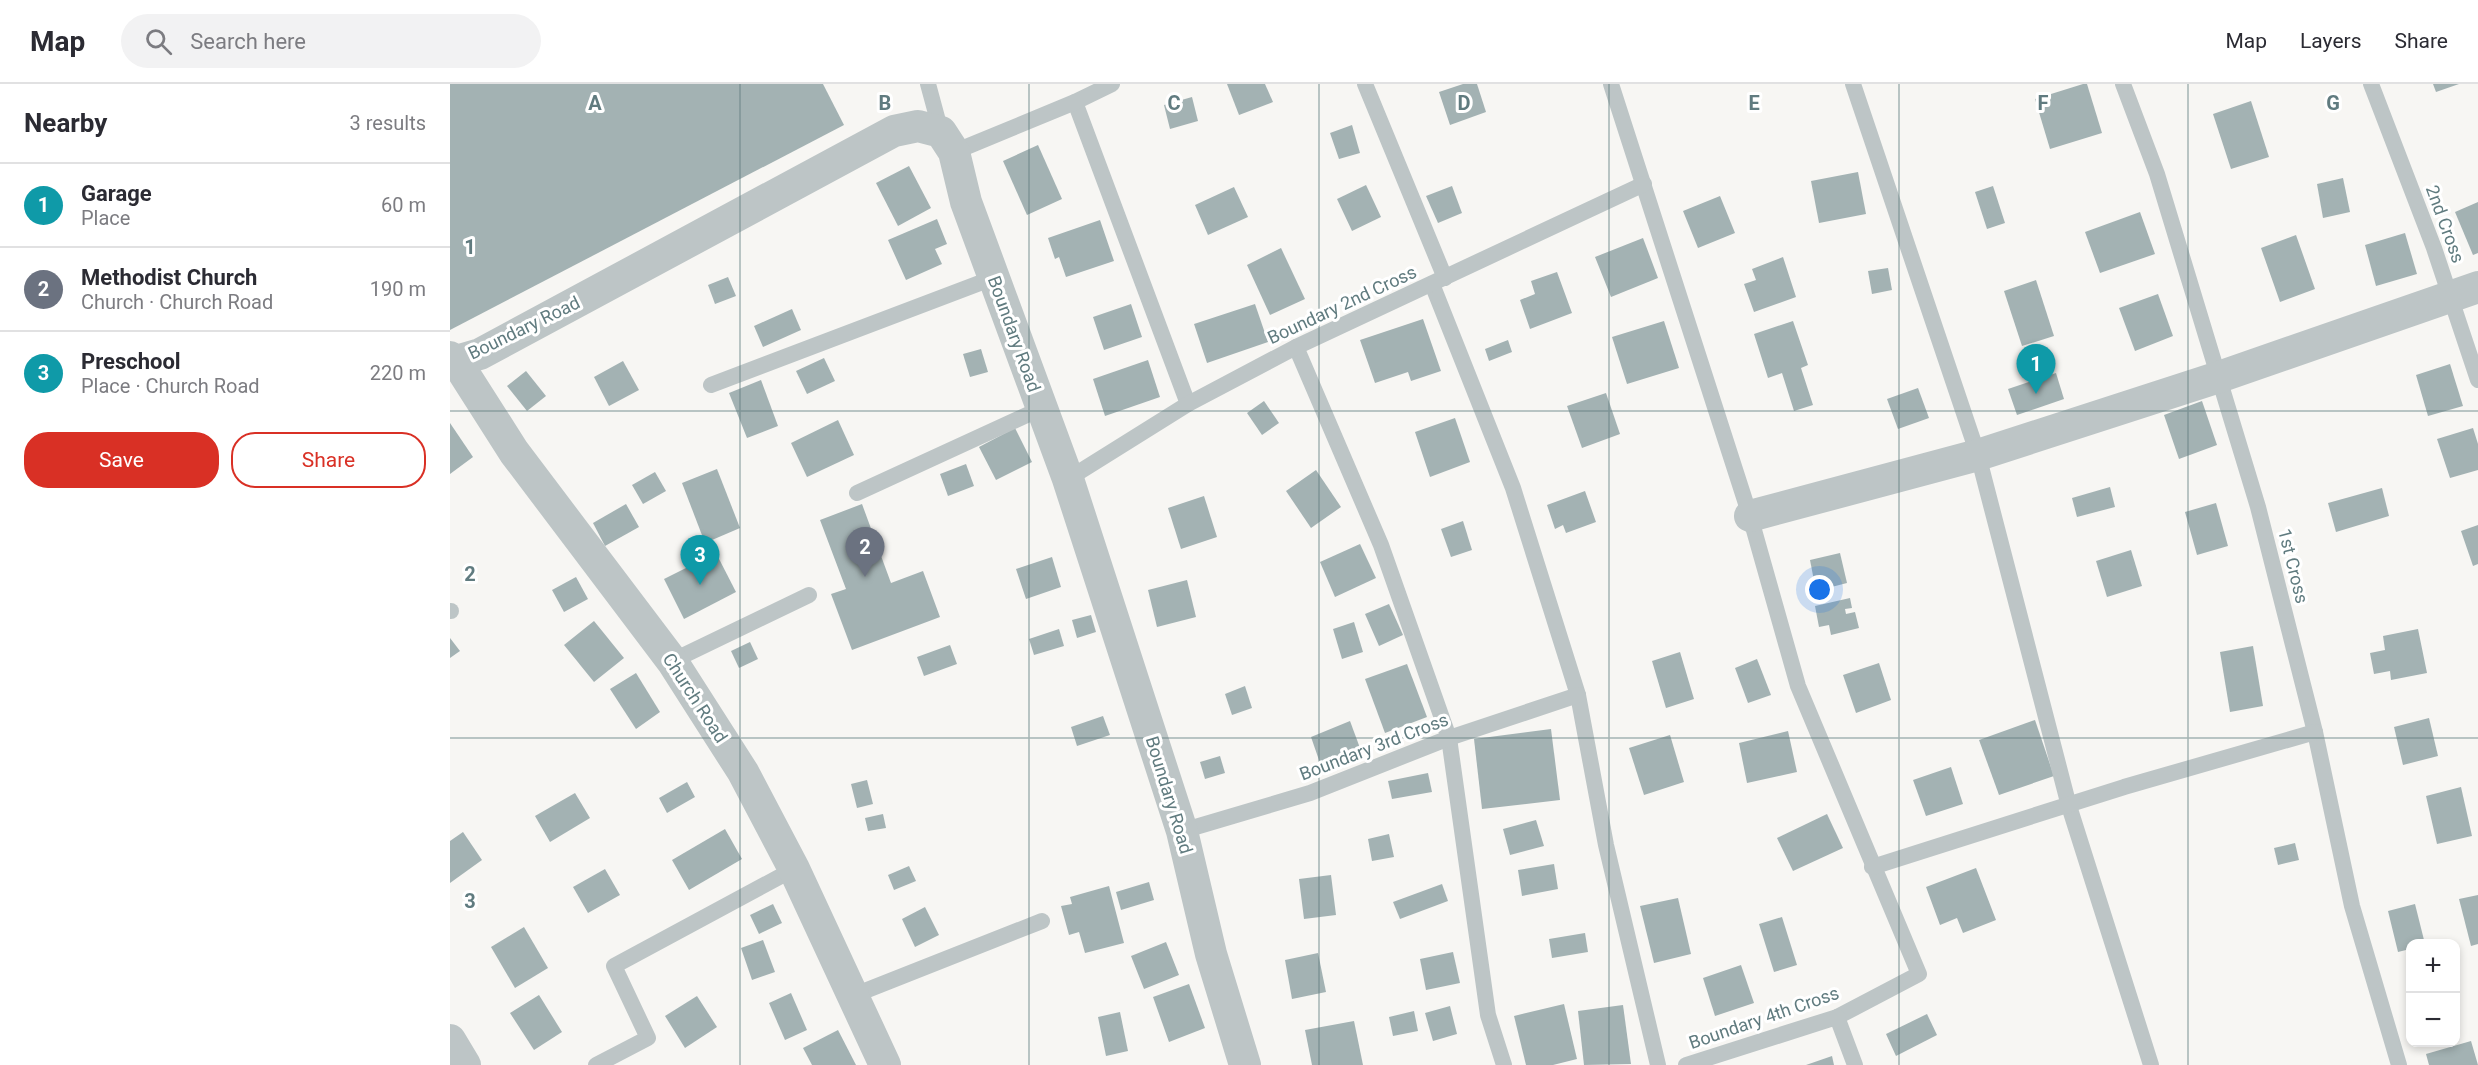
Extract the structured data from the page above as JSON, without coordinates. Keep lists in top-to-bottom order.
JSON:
{
  "streets": {
    "street": ["Boundary Road", "Church Road"],
    "lane": [
      "2nd Cross",
      "Boundary 2nd Cross",
      "1st Cross",
      "Boundary 3rd Cross",
      "Boundary 4th Cross"
    ]
  },
  "crossings": [
    ["Boundary 2nd Cross", "Boundary Road"],
    ["Boundary Road", "Church Road"],
    ["Boundary Road", "Boundary 3rd Cross"]
  ],
  "page": {
    "header": "Map",
    "search": "Search here",
    "nav": ["Map", "Layers", "Share"],
    "heading": ["Nearby", "3 results"],
    "list": [
      {
        "mark": "1",
        "name": "Garage",
        "note": "Place",
        "value": "60 m"
      },
      {
        "mark": "2",
        "name": "Methodist Church",
        "note": "Church · Church Road",
        "value": "190 m"
      },
      {
        "mark": "3",
        "name": "Preschool",
        "note": "Place · Church Road",
        "value": "220 m"
      }
    ],
    "pins": ["1", "2", "3"],
    "buttons": ["Save", "Share"],
    "map_buttons": ["+", "−"]
  },
  "grid": {
    "columns": [
      "A",
      "B",
      "C",
      "D",
      "E",
      "F",
      "G"
    ],
    "rows": ["1", "2", "3"]
  }
}
